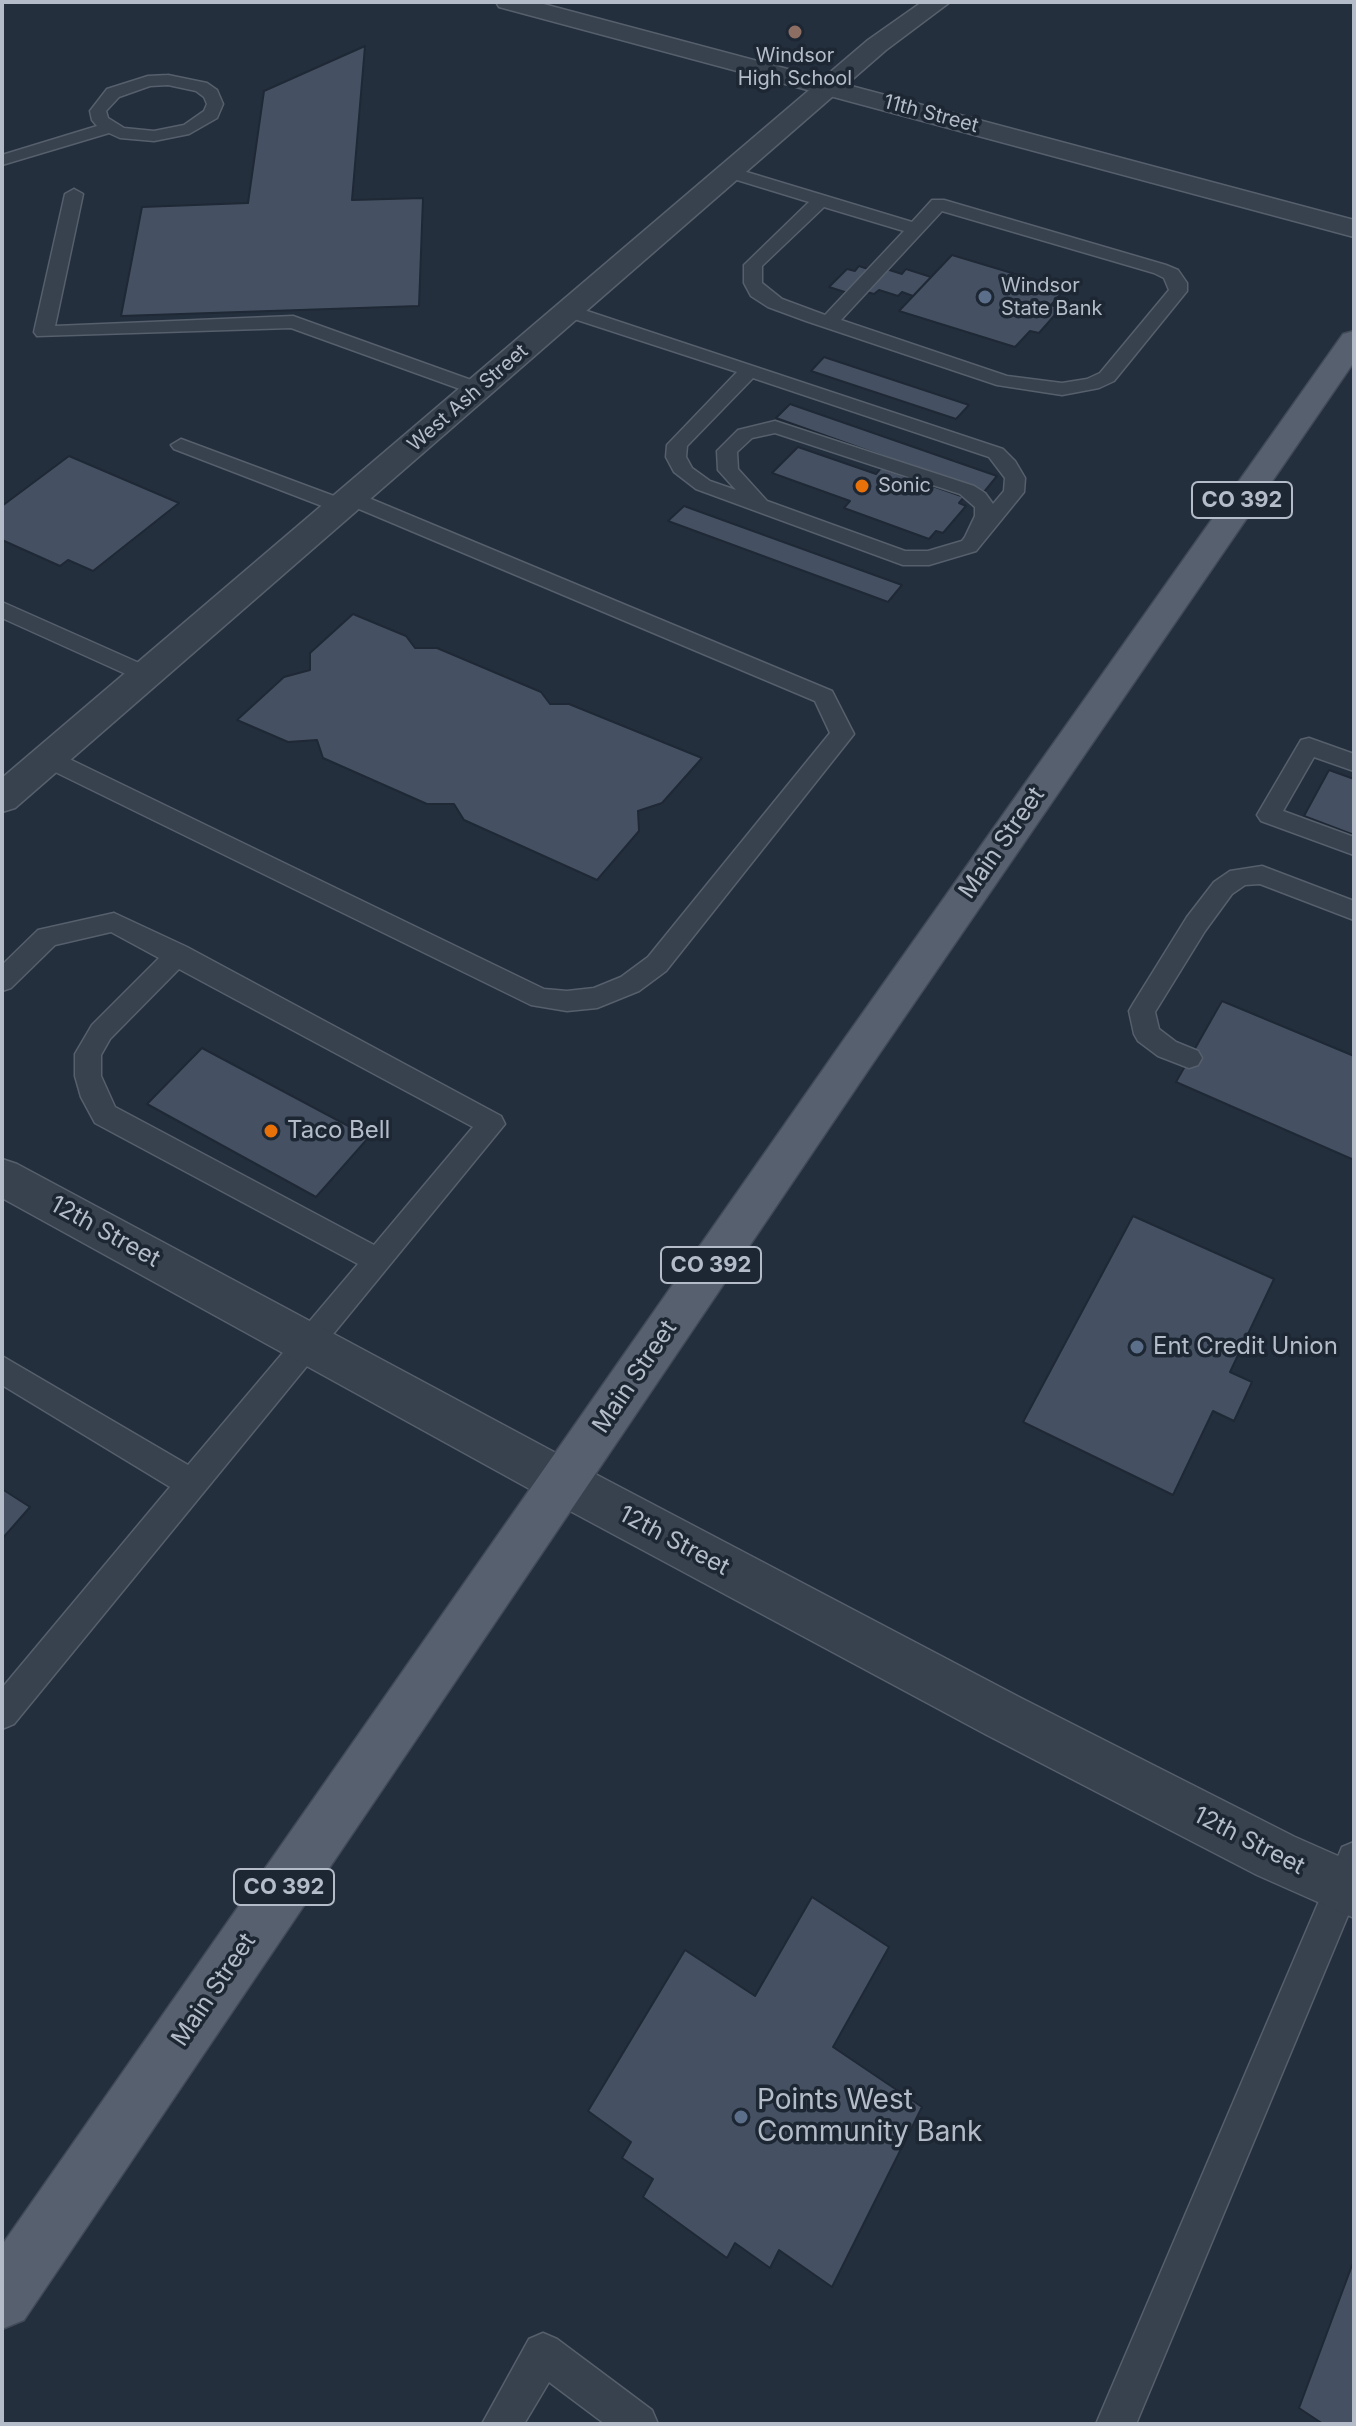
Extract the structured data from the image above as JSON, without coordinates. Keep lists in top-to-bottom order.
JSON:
{
  "streets": {
    "main road": ["CO 392", "Main Street"],
    "street": ["11th Street", "West Ash Street", "12th Street"]
  },
  "crossings": [
    ["11th Street", "West Ash Street"],
    ["Main Street", "12th Street"]
  ],
  "places": [
    "Windsor High School",
    "Windsor State Bank",
    "Sonic",
    "Taco Bell",
    "Ent Credit Union",
    "Points West Community Bank"
  ]
}
